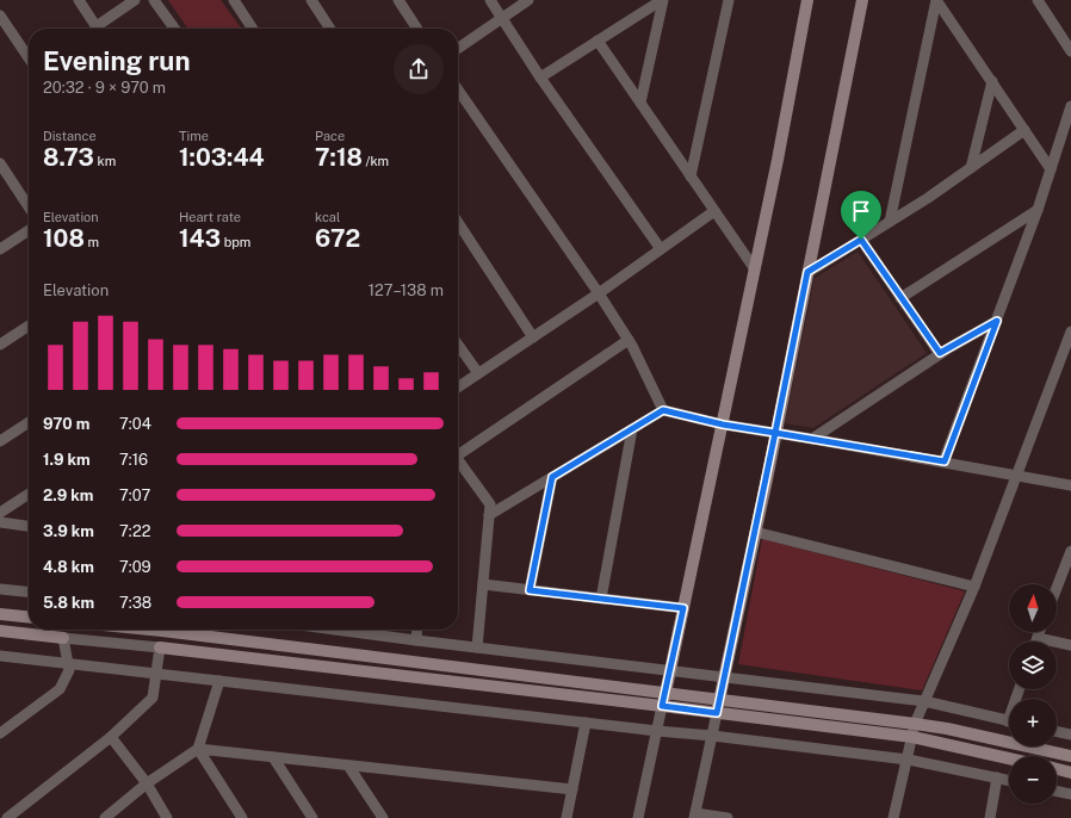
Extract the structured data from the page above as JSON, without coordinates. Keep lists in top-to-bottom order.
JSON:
{
  "north": "top",
  "page": {
    "heading": ["Evening run", "20:32 · 9 × 970 m"],
    "stats": [
      ["Distance", "8.73 km"],
      ["Time", "1:03:44"],
      ["Pace", "7:18 /km"],
      ["Elevation", "108 m"],
      ["Heart rate", "143 bpm"],
      ["kcal", "672"]
    ],
    "chart": ["Elevation", "127–138 m"],
    "list": [
      {
        "name": "970 m",
        "note": "7:04"
      },
      {
        "name": "1.9 km",
        "note": "7:16"
      },
      {
        "name": "2.9 km",
        "note": "7:07"
      },
      {
        "name": "3.9 km",
        "note": "7:22"
      },
      {
        "name": "4.8 km",
        "note": "7:09"
      },
      {
        "name": "5.8 km",
        "note": "7:38"
      }
    ],
    "map_buttons": ["+", "−"]
  }
}
